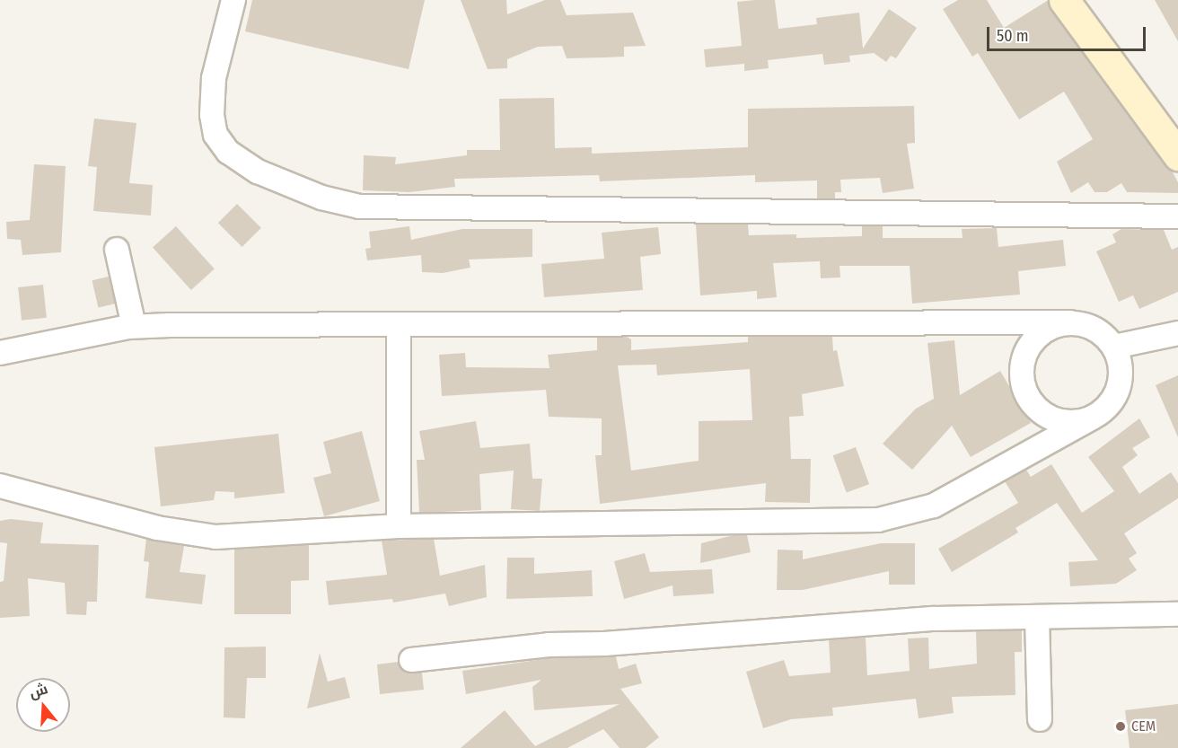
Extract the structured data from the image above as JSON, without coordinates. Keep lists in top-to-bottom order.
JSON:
{
  "places": ["CEM"],
  "scale_bar": "50 m",
  "north": "top"
}
